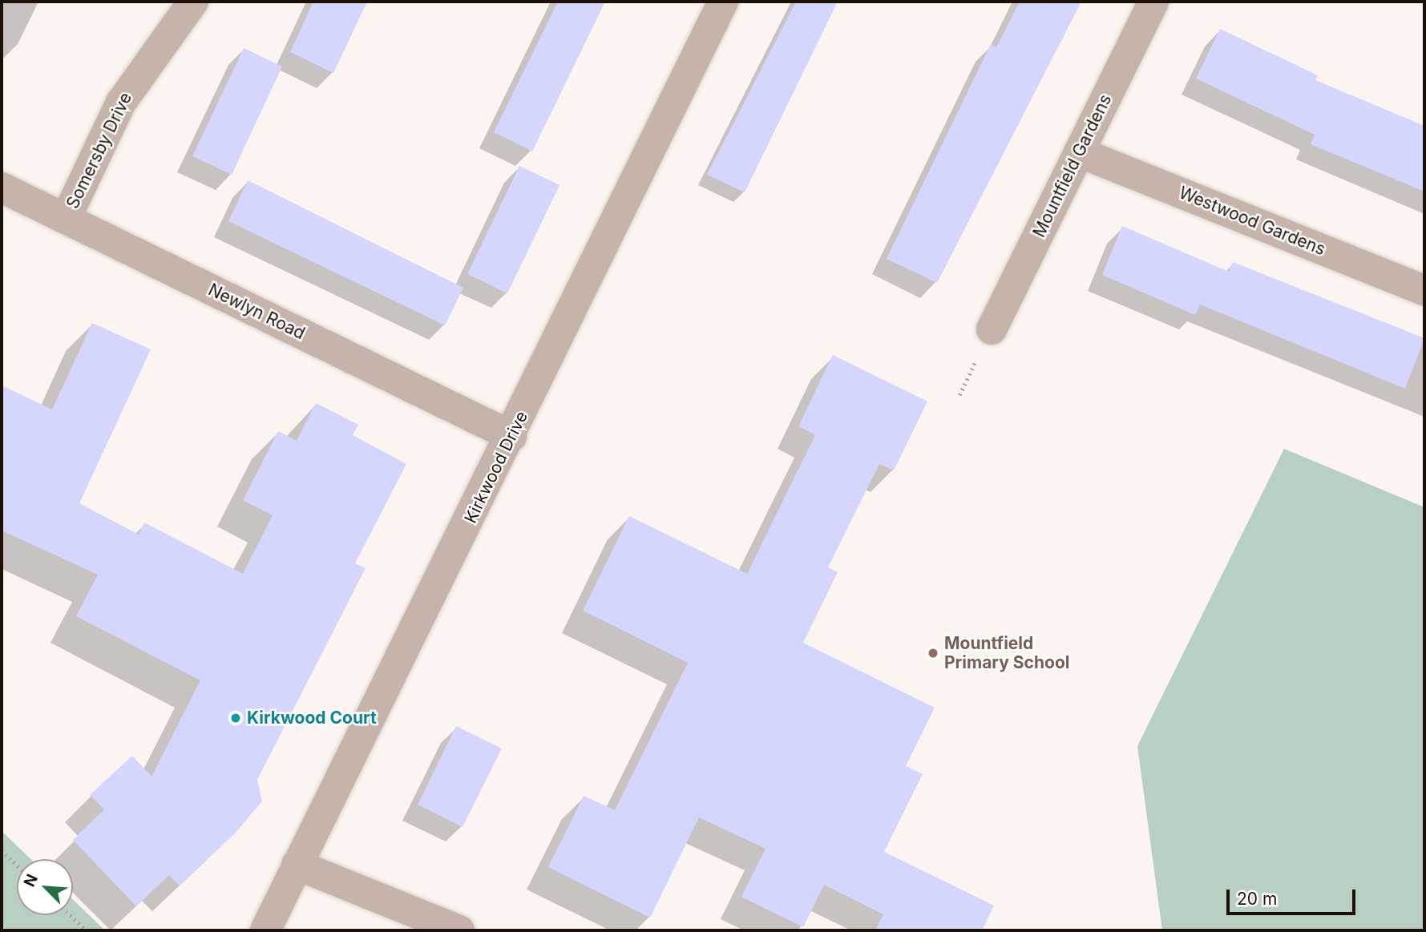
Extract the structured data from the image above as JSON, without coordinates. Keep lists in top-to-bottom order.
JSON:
{
  "streets": {
    "street": [
      "Somersby Drive",
      "Mountfield Gardens",
      "Westwood Gardens",
      "Newlyn Road",
      "Kirkwood Drive"
    ]
  },
  "crossings": [
    ["Somersby Drive", "Newlyn Road"],
    ["Mountfield Gardens", "Westwood Gardens"],
    ["Newlyn Road", "Kirkwood Drive"]
  ],
  "places": ["Mountfield Primary School", "Kirkwood Court"],
  "scale_bar": "20 m",
  "north": "top left"
}
